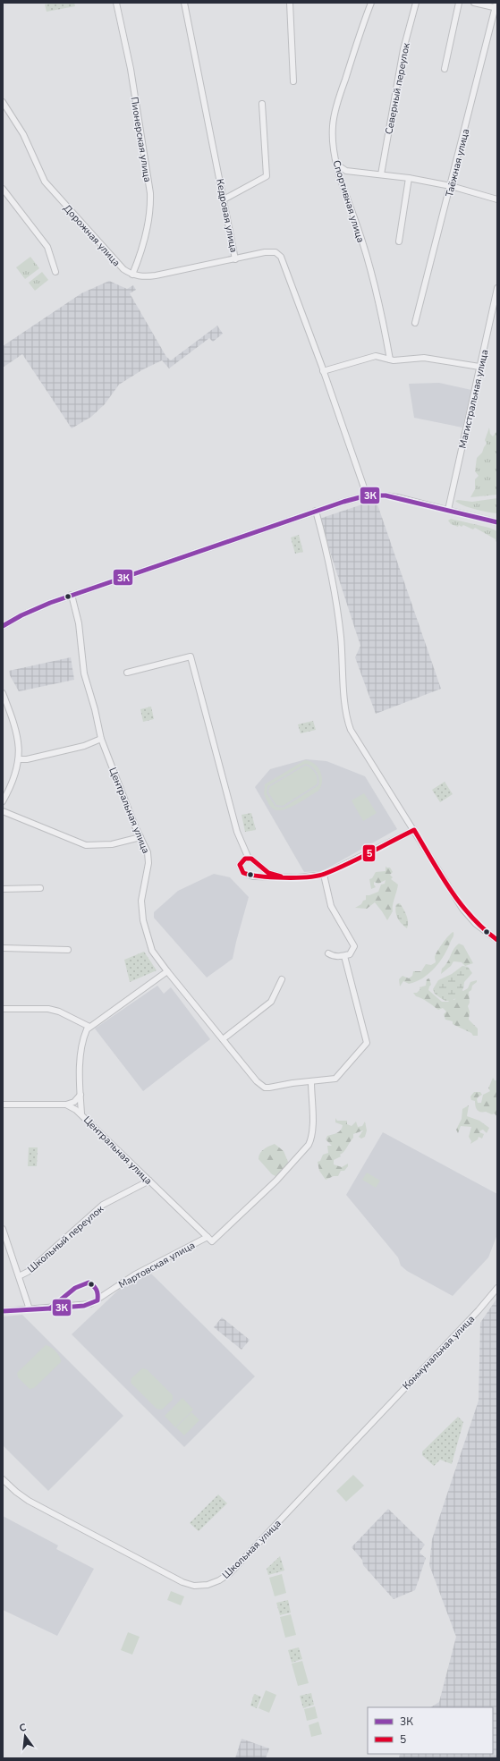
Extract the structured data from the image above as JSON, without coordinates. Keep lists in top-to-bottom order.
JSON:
{
  "streets": {
    "street": [
      "Северный переулок",
      "Пионерская улица",
      "Таёжная улица",
      "Спортивная улица",
      "Кедровая улица",
      "Дорожная улица",
      "Магистральная улица",
      "Центральная улица",
      "Школьный переулок",
      "Мартовская улица",
      "Коммунальная улица",
      "Школьная улица"
    ]
  },
  "crossings": [
    ["Пионерская улица", "Дорожная улица"],
    ["Центральная улица", "Школьный переулок"],
    ["Центральная улица", "Мартовская улица"],
    ["Коммунальная улица", "Школьная улица"]
  ],
  "lines": ["transit line 3К", "transit line 5"],
  "legend": ["3К", "5"],
  "north": "top"
}
